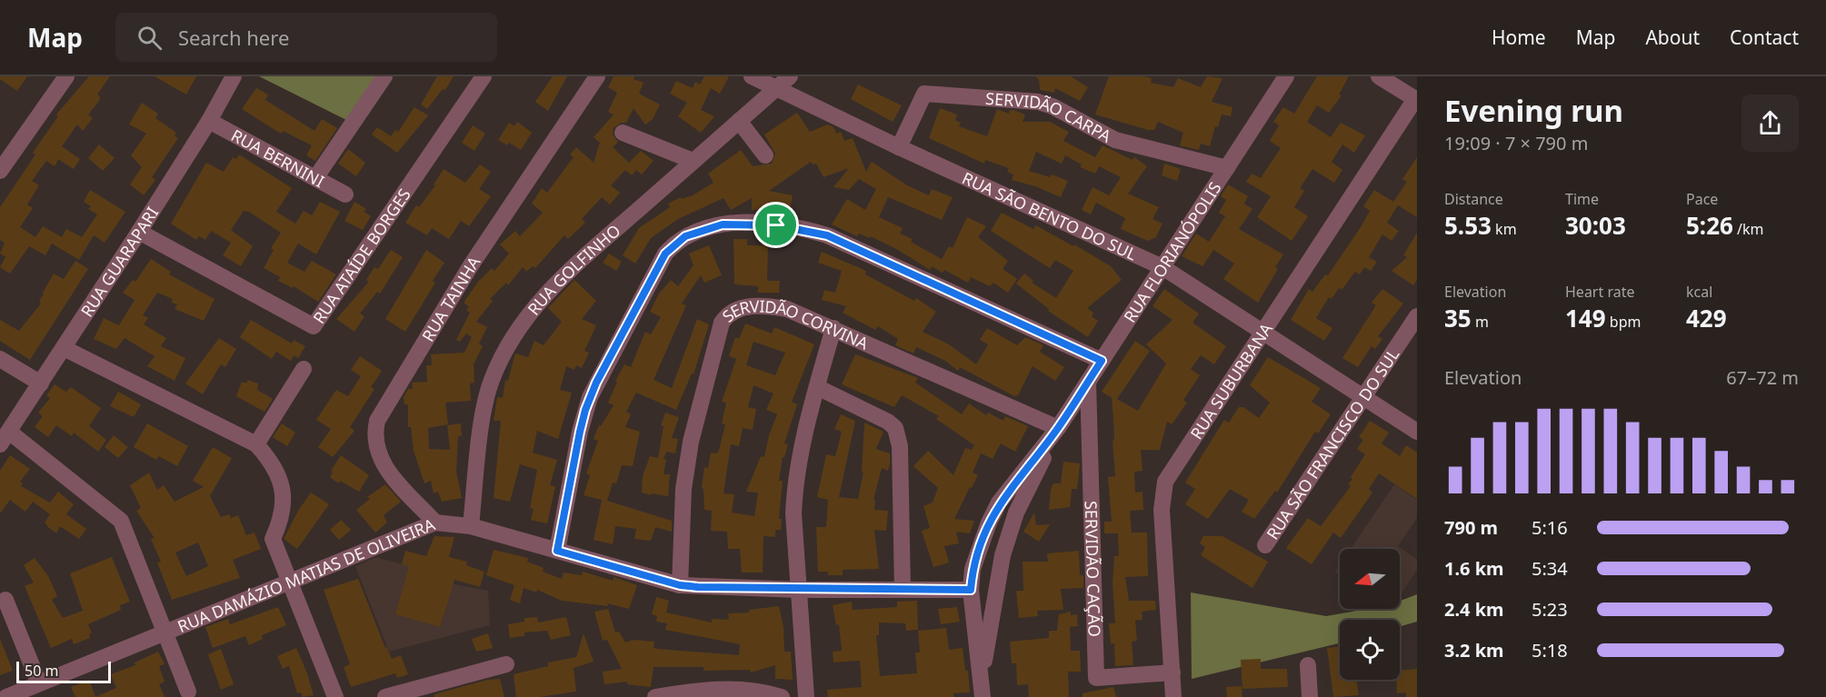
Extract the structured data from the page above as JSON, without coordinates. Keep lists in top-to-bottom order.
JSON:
{
  "streets": {
    "street": [
      "SERVIDÃO CARPA",
      "RUA BERNINI",
      "RUA SÃO BENTO DO SUL",
      "RUA FLORIANÓPOLIS",
      "RUA ATAÍDE BORGES",
      "RUA GUARAPARI",
      "RUA GOLFINHO",
      "RUA TAINHA",
      "SERVIDÃO CORVINA",
      "RUA SUBURBANA",
      "RUA SÃO FRANCISCO DO SUL",
      "SERVIDÃO CAÇÃO",
      "RUA DAMÁZIO MATIAS DE OLIVEIRA"
    ]
  },
  "crossings": [
    ["SERVIDÃO CARPA", "RUA SÃO BENTO DO SUL"],
    ["SERVIDÃO CARPA", "RUA FLORIANÓPOLIS"],
    ["RUA BERNINI", "RUA GUARAPARI"],
    ["RUA SÃO BENTO DO SUL", "RUA FLORIANÓPOLIS"],
    ["RUA SÃO BENTO DO SUL", "RUA GOLFINHO"],
    ["RUA SÃO BENTO DO SUL", "RUA SUBURBANA"],
    ["RUA SÃO BENTO DO SUL", "RUA SÃO FRANCISCO DO SUL"],
    ["RUA FLORIANÓPOLIS", "SERVIDÃO CORVINA"],
    ["RUA FLORIANÓPOLIS", "SERVIDÃO CAÇÃO"],
    ["RUA FLORIANÓPOLIS", "RUA DAMÁZIO MATIAS DE OLIVEIRA"],
    ["RUA ATAÍDE BORGES", "RUA GUARAPARI"],
    ["RUA GOLFINHO", "RUA DAMÁZIO MATIAS DE OLIVEIRA"],
    ["RUA TAINHA", "RUA DAMÁZIO MATIAS DE OLIVEIRA"],
    ["SERVIDÃO CORVINA", "RUA DAMÁZIO MATIAS DE OLIVEIRA"],
    ["RUA SUBURBANA", "SERVIDÃO CAÇÃO"]
  ],
  "scale_bar": "50 m",
  "north": "left",
  "page": {
    "header": "Map",
    "search": "Search here",
    "nav": [
      "Home",
      "Map",
      "About",
      "Contact"
    ],
    "heading": ["Evening run", "19:09 · 7 × 790 m"],
    "stats": [
      ["Distance", "5.53 km"],
      ["Time", "30:03"],
      ["Pace", "5:26 /km"],
      ["Elevation", "35 m"],
      ["Heart rate", "149 bpm"],
      ["kcal", "429"]
    ],
    "chart": ["Elevation", "67–72 m"],
    "list": [
      {
        "name": "790 m",
        "note": "5:16"
      },
      {
        "name": "1.6 km",
        "note": "5:34"
      },
      {
        "name": "2.4 km",
        "note": "5:23"
      },
      {
        "name": "3.2 km",
        "note": "5:18"
      }
    ],
    "scale": "50 m"
  }
}
